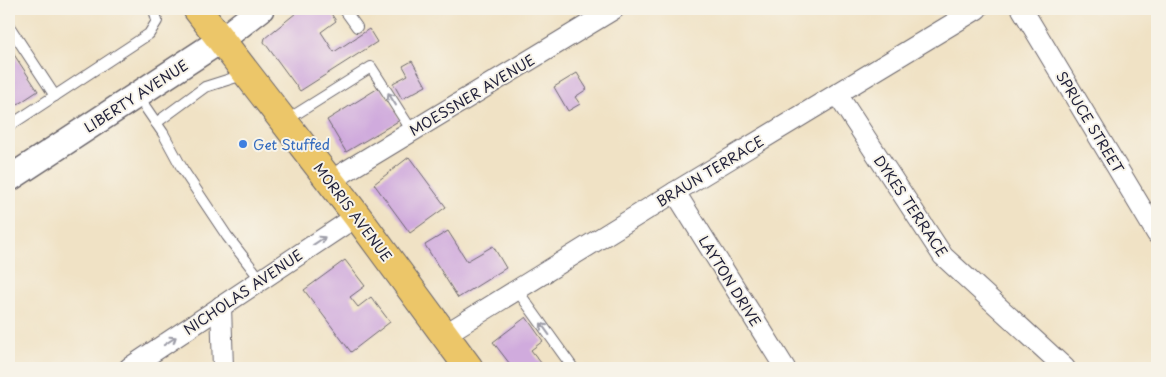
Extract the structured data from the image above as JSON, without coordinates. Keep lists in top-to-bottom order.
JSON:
{
  "streets": {
    "main road": ["MORRIS AVENUE"],
    "street": [
      "MOESSNER AVENUE",
      "LIBERTY AVENUE",
      "SPRUCE STREET",
      "BRAUN TERRACE",
      "DYKES TERRACE",
      "LAYTON DRIVE",
      "NICHOLAS AVENUE"
    ]
  },
  "crossings": [
    ["MOESSNER AVENUE", "MORRIS AVENUE"],
    ["LIBERTY AVENUE", "MORRIS AVENUE"],
    ["BRAUN TERRACE", "DYKES TERRACE"],
    ["BRAUN TERRACE", "MORRIS AVENUE"],
    ["BRAUN TERRACE", "LAYTON DRIVE"],
    ["MORRIS AVENUE", "NICHOLAS AVENUE"]
  ],
  "one_way": ["NICHOLAS AVENUE"],
  "places": ["Get Stuffed"]
}
